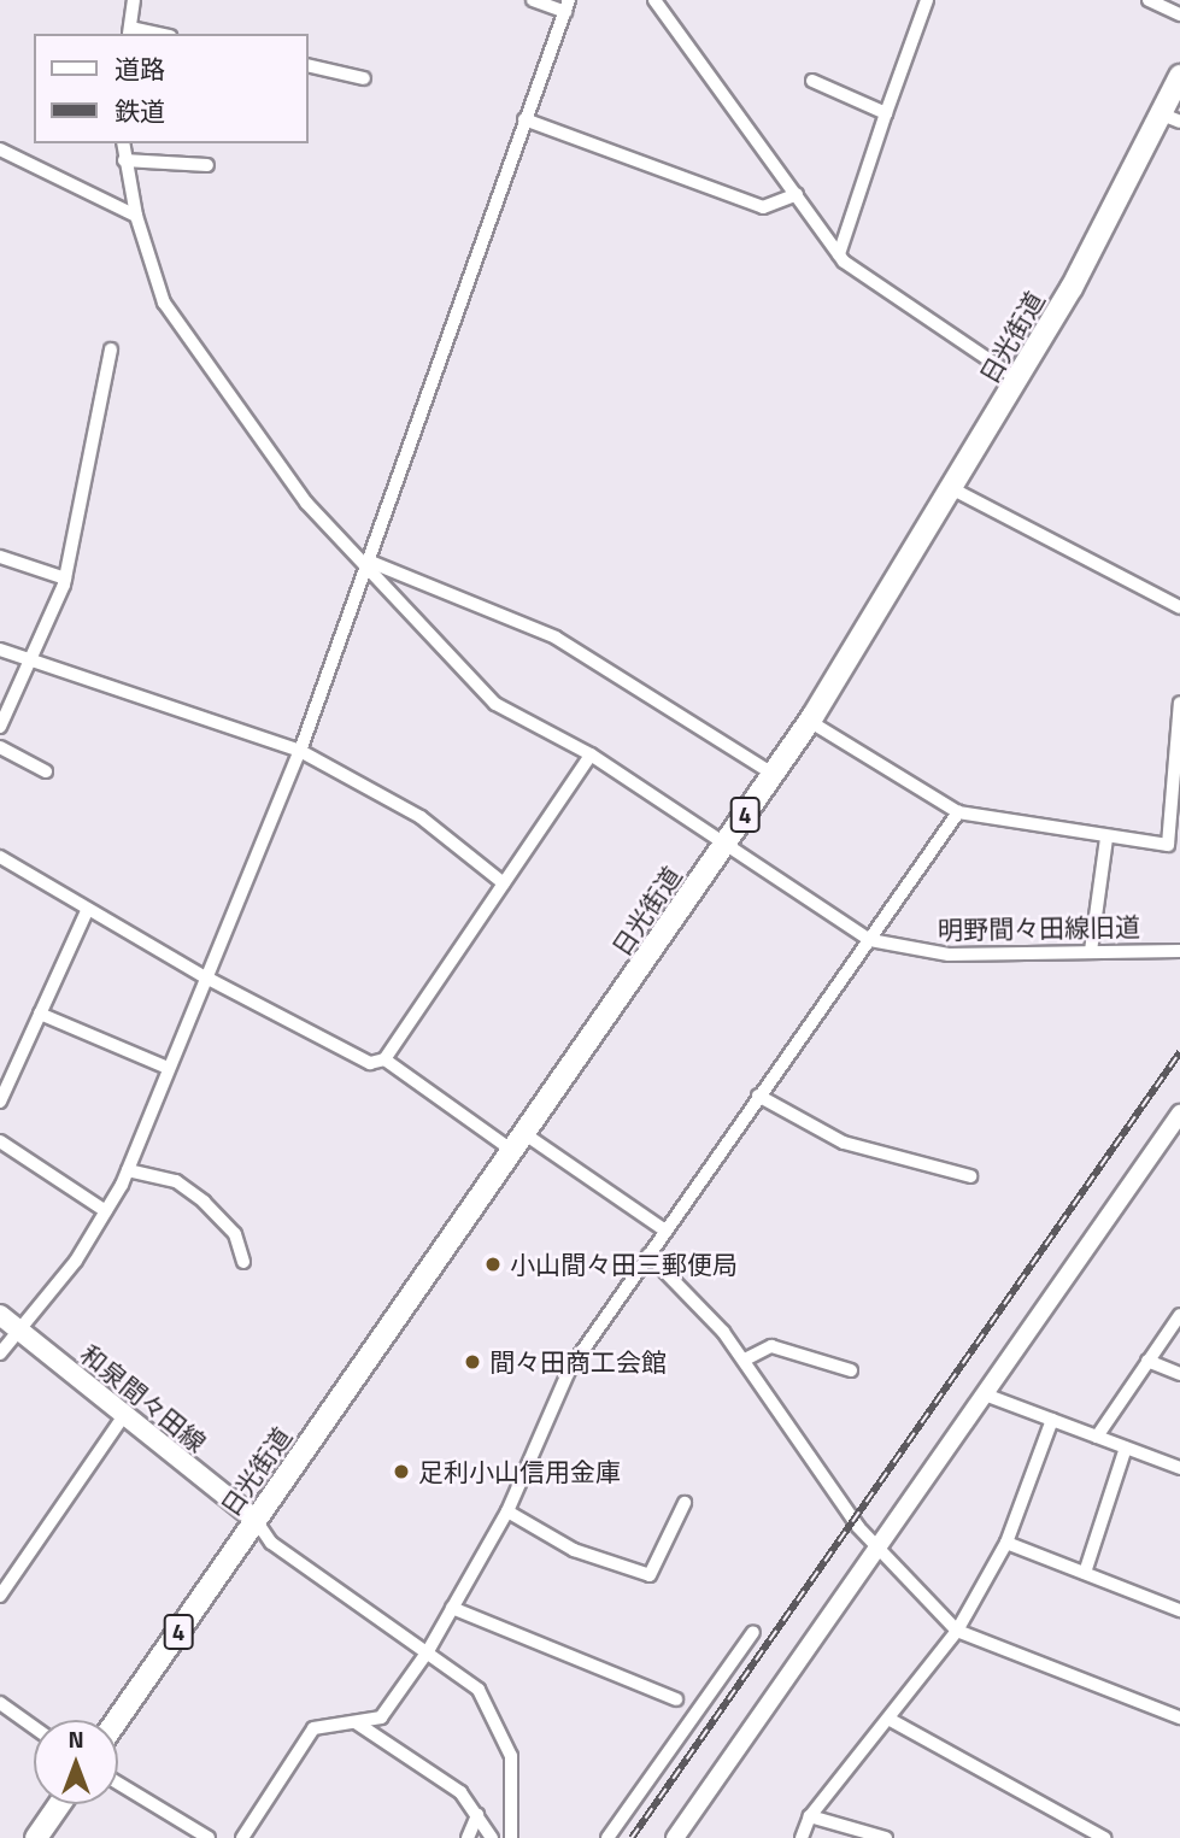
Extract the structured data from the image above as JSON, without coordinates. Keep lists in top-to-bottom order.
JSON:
{
  "streets": {
    "highway": ["日光街道", "4"],
    "main road": ["和泉間々田線"],
    "street": ["明野間々田線旧道"]
  },
  "crossings": [
    ["日光街道", "明野間々田線旧道"],
    ["日光街道", "和泉間々田線"]
  ],
  "places": ["小山間々田三郵便局", "間々田商工会館", "足利小山信用金庫"],
  "legend": ["道路", "鉄道"],
  "north": "top"
}
